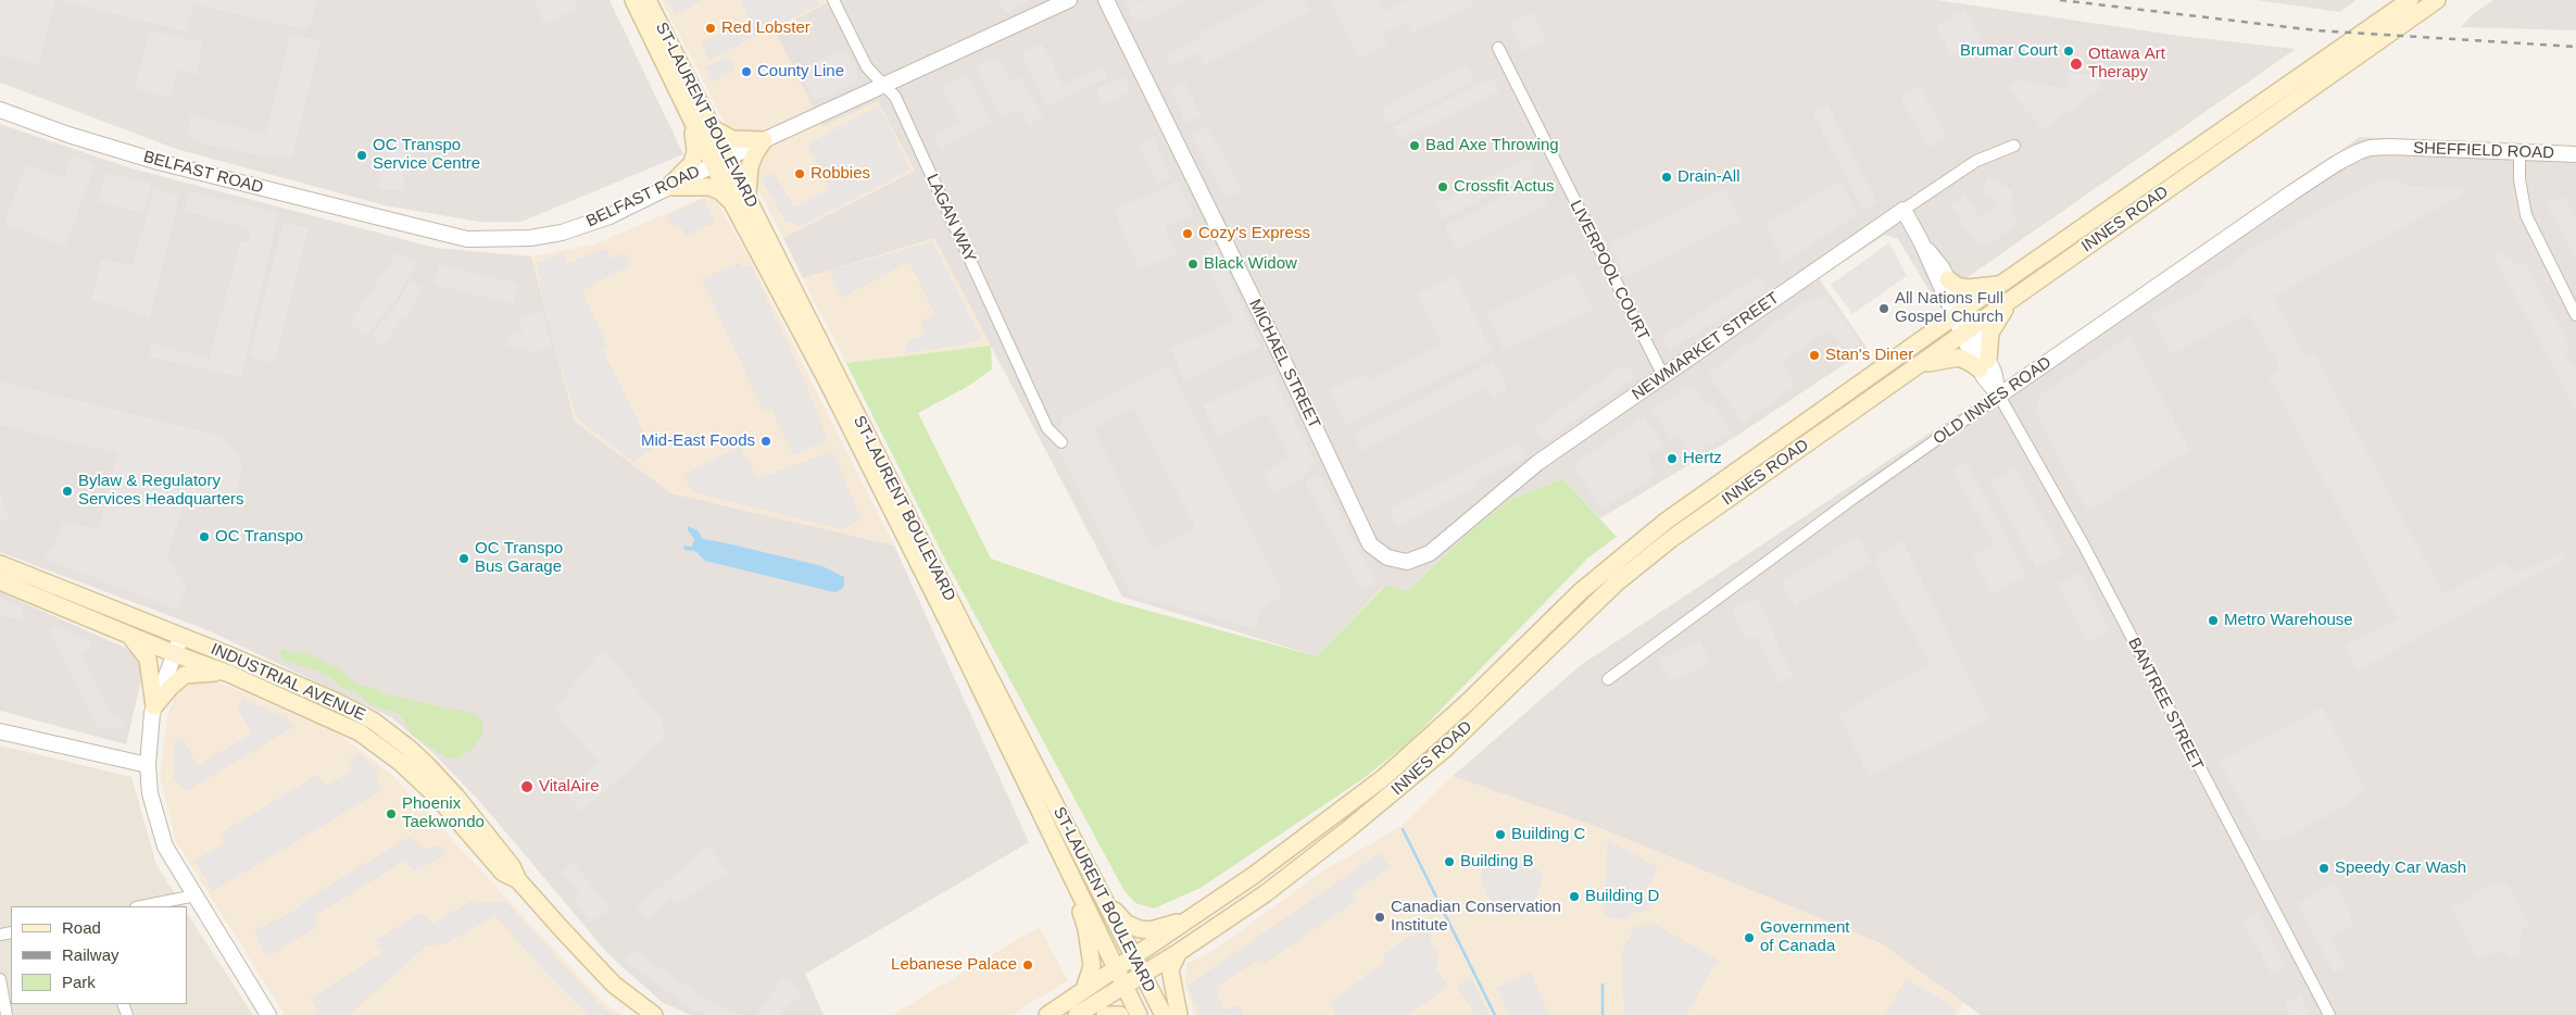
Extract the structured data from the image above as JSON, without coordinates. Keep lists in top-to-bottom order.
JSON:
{
  "streets": {
    "main road": ["ST-LAURENT BOULEVARD", "INNES ROAD", "INDUSTRIAL AVENUE"],
    "street": [
      "SHEFFIELD ROAD",
      "BELFAST ROAD",
      "LAGAN WAY",
      "LIVERPOOL COURT",
      "NEWMARKET STREET",
      "MICHAEL STREET",
      "OLD INNES ROAD",
      "BANTREE STREET"
    ]
  },
  "crossings": [
    ["ST-LAURENT BOULEVARD", "BELFAST ROAD"],
    ["ST-LAURENT BOULEVARD", "INNES ROAD"],
    ["SHEFFIELD ROAD", "OLD INNES ROAD"],
    ["BELFAST ROAD", "LAGAN WAY"],
    ["INNES ROAD", "BANTREE STREET"],
    ["LIVERPOOL COURT", "NEWMARKET STREET"],
    ["NEWMARKET STREET", "MICHAEL STREET"],
    ["NEWMARKET STREET", "BANTREE STREET"],
    ["OLD INNES ROAD", "BANTREE STREET"]
  ],
  "places": [
    "Red Lobster",
    "Brumar Court",
    "Ottawa Art Therapy",
    "County Line",
    "Bad Axe Throwing",
    "OC Transpo Service Centre",
    "Robbies",
    "Drain-All",
    "Crossfit Actus",
    "Cozy's Express",
    "Black Widow",
    "All Nations Full Gospel Church",
    "Stan's Diner",
    "Mid-East Foods",
    "Hertz",
    "Bylaw & Regulatory Services Headquarters",
    "OC Transpo",
    "OC Transpo Bus Garage",
    "Metro Warehouse",
    "VitalAire",
    "Phoenix Taekwondo",
    "Building C",
    "Building B",
    "Speedy Car Wash",
    "Building D",
    "Canadian Conservation Institute",
    "Government of Canada",
    "Lebanese Palace"
  ],
  "legend": ["Road", "Railway", "Park"]
}
